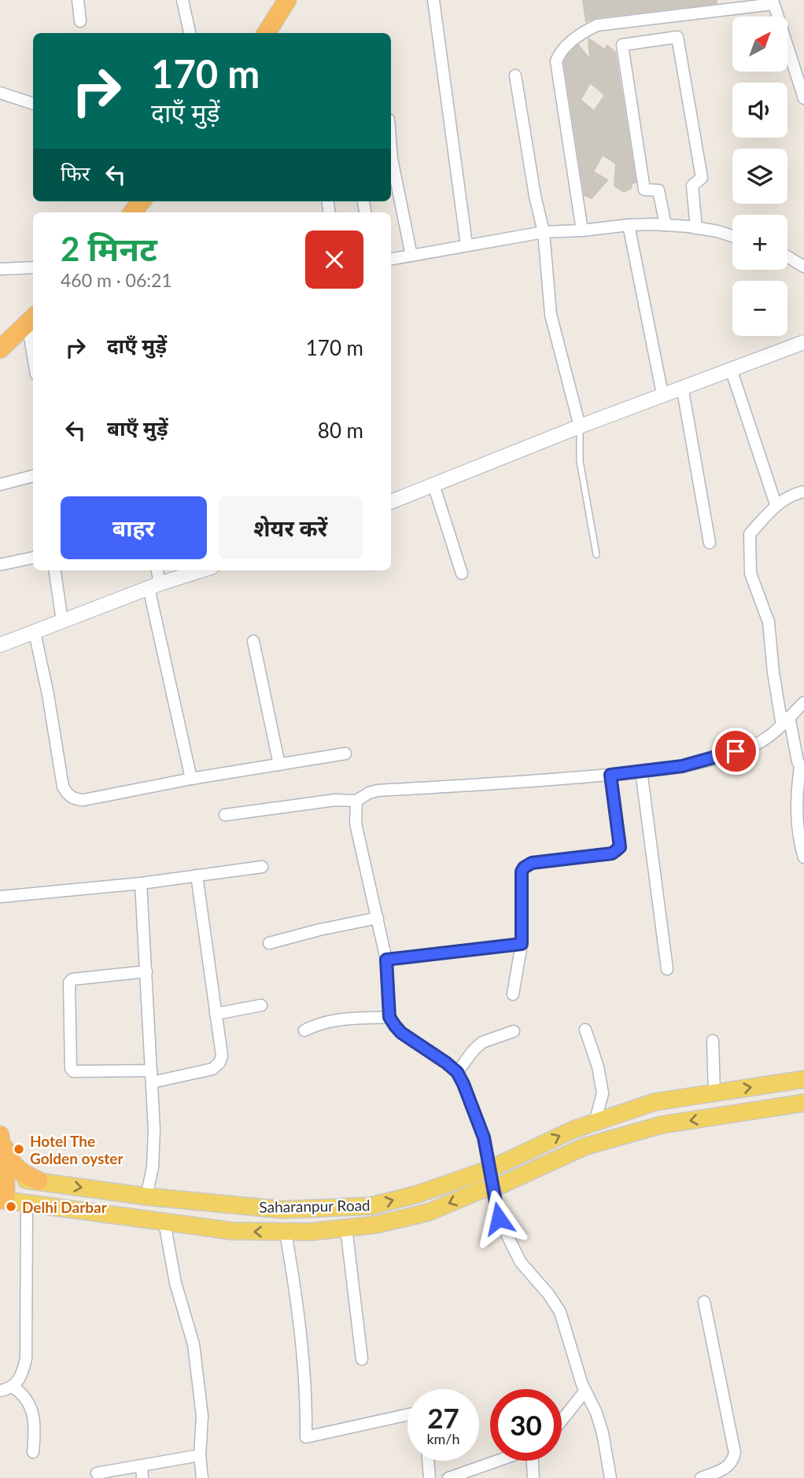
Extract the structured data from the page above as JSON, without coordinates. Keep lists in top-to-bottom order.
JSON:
{
  "streets": {
    "main road": ["Saharanpur Road"]
  },
  "places": ["Hotel The Golden oyster", "Delhi Darbar"],
  "north": "top right",
  "page": {
    "map_buttons": ["+", "−"],
    "turn": ["170 m", "दाएँ मुड़ें"],
    "then": "फिर",
    "heading": ["2 मिनट", "460 m · 06:21"],
    "list": [
      {
        "name": "दाएँ मुड़ें",
        "value": "170 m"
      },
      {
        "name": "बाएँ मुड़ें",
        "value": "80 m"
      }
    ],
    "buttons": ["बाहर", "शेयर करें"],
    "speed": "27 km/h",
    "limit": "30"
  }
}
